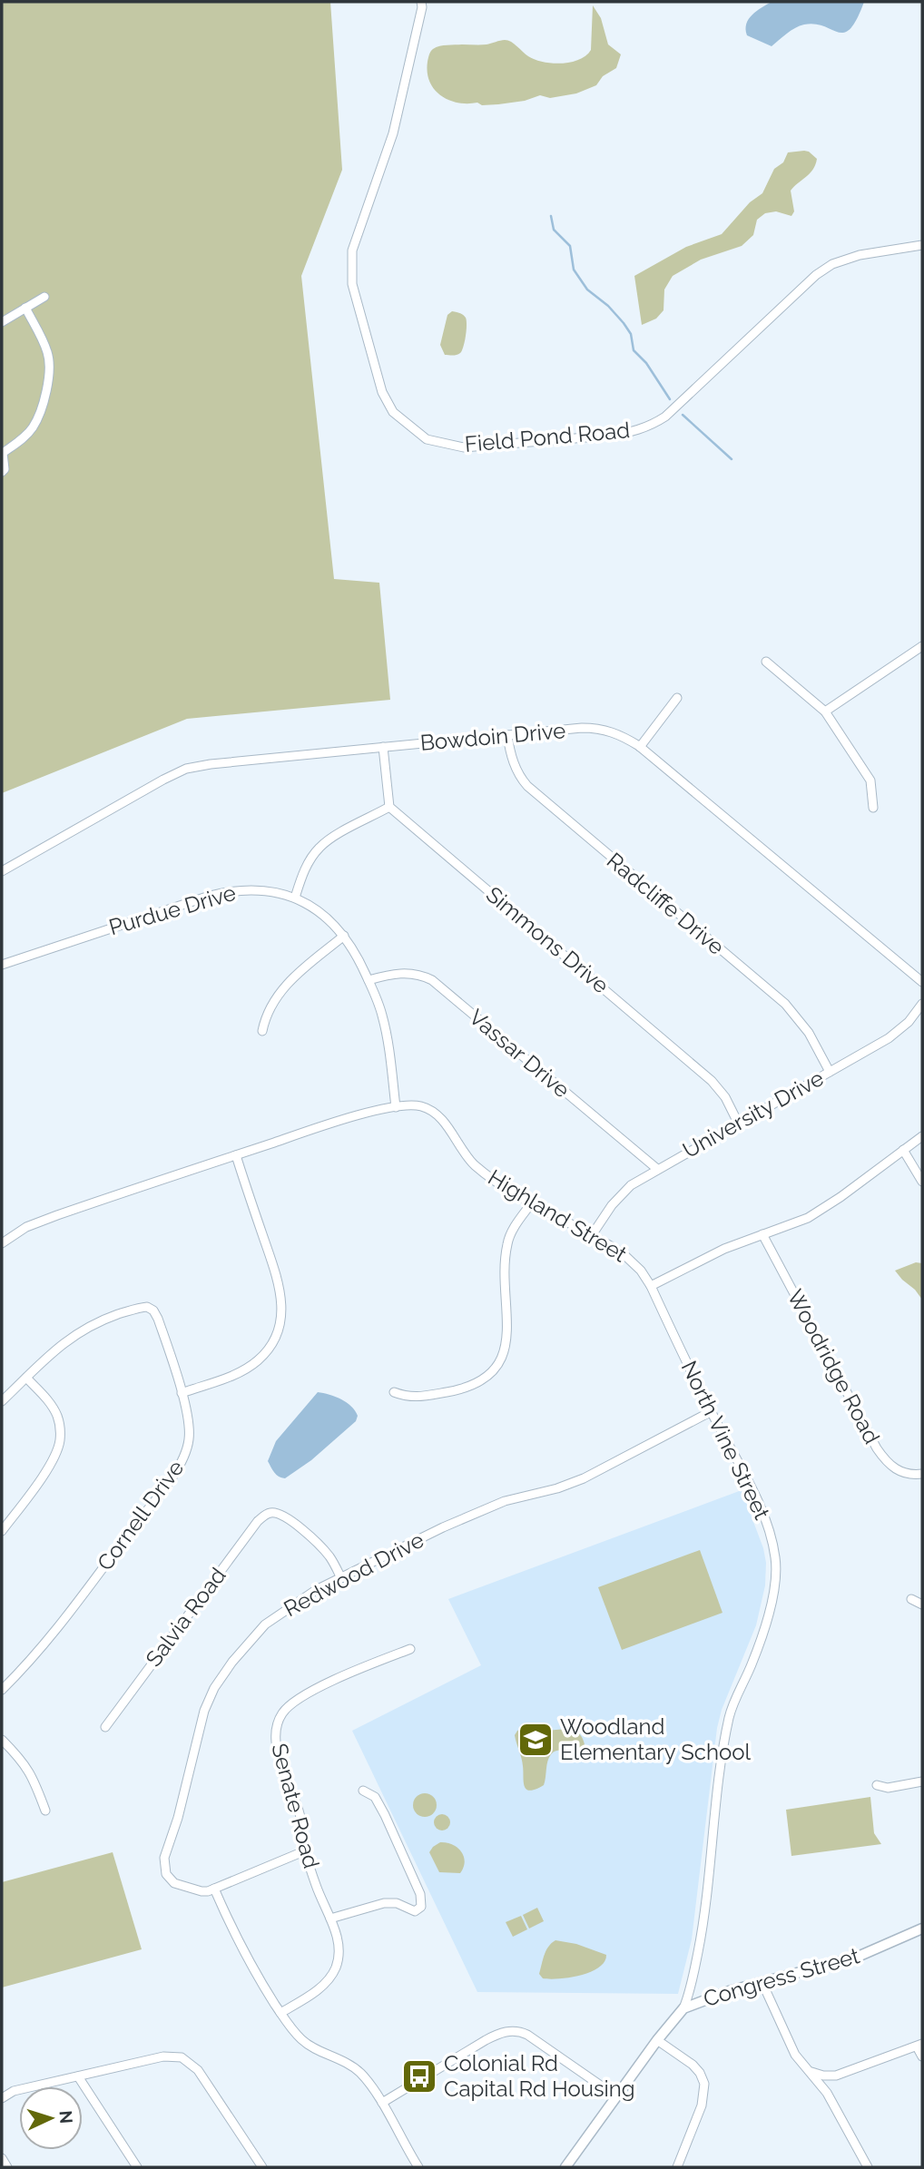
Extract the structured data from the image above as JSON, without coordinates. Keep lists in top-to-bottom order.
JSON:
{
  "streets": {
    "main road": ["Congress Street"],
    "street": [
      "Field Pond Road",
      "Bowdoin Drive",
      "Radcliffe Drive",
      "Purdue Drive",
      "Simmons Drive",
      "Vassar Drive",
      "University Drive",
      "Highland Street",
      "Woodridge Road",
      "North Vine Street",
      "Cornell Drive",
      "Redwood Drive",
      "Salvia Road",
      "Senate Road"
    ]
  },
  "crossings": [
    ["Bowdoin Drive", "Radcliffe Drive"],
    ["Radcliffe Drive", "University Drive"],
    ["Purdue Drive", "Vassar Drive"],
    ["Purdue Drive", "Highland Street"],
    ["Simmons Drive", "University Drive"],
    ["Vassar Drive", "University Drive"],
    ["University Drive", "Highland Street"],
    ["Highland Street", "North Vine Street"],
    ["North Vine Street", "Redwood Drive"],
    ["North Vine Street", "Congress Street"],
    ["Redwood Drive", "Salvia Road"]
  ],
  "places": {
    "school or university": ["Woodland Elementary School"],
    "bus stop": ["Colonial Rd Capital Rd Housing"]
  },
  "north": "right"
}
